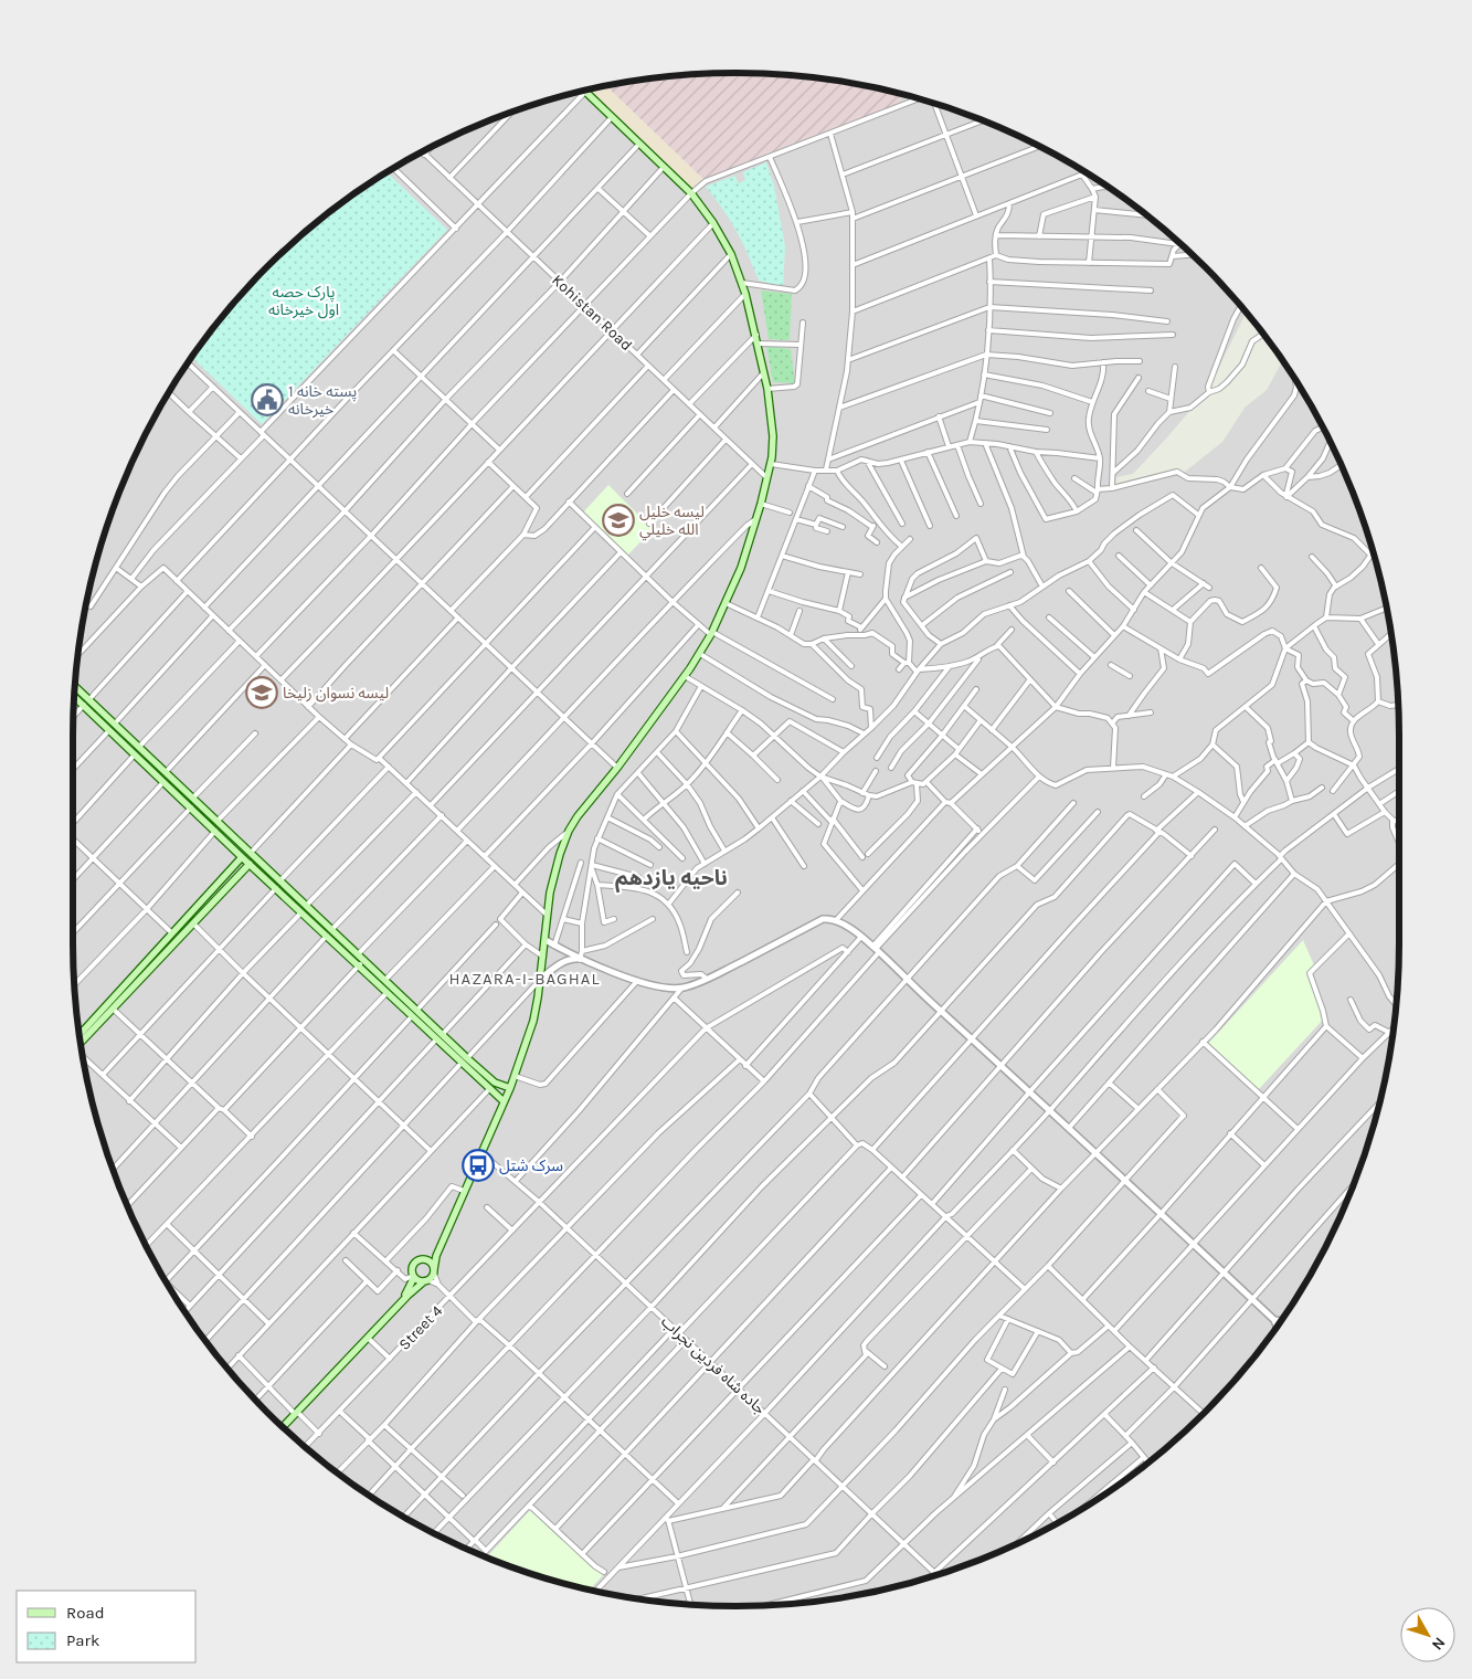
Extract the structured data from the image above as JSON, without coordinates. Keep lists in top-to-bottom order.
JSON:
{
  "streets": {
    "street": ["Kohistan Road", "Street 4", "جاده شاه فردین نجراب"]
  },
  "crossings": [
    ["Street 4", "جاده شاه فردین نجراب"]
  ],
  "districts": ["ناحیه یازدهم", "HAZARA-I-BAGHAL"],
  "parks": ["پارک حصه اول خیرخانه"],
  "places": {
    "public building": ["1 پسته خانه خیرخانه"],
    "school or university": ["ليسه خليل الله خليلي", "لیسه نسوان زلیخا"],
    "bus stop": ["سرک شتل"]
  },
  "legend": ["Road", "Park"],
  "north": "bottom right"
}
